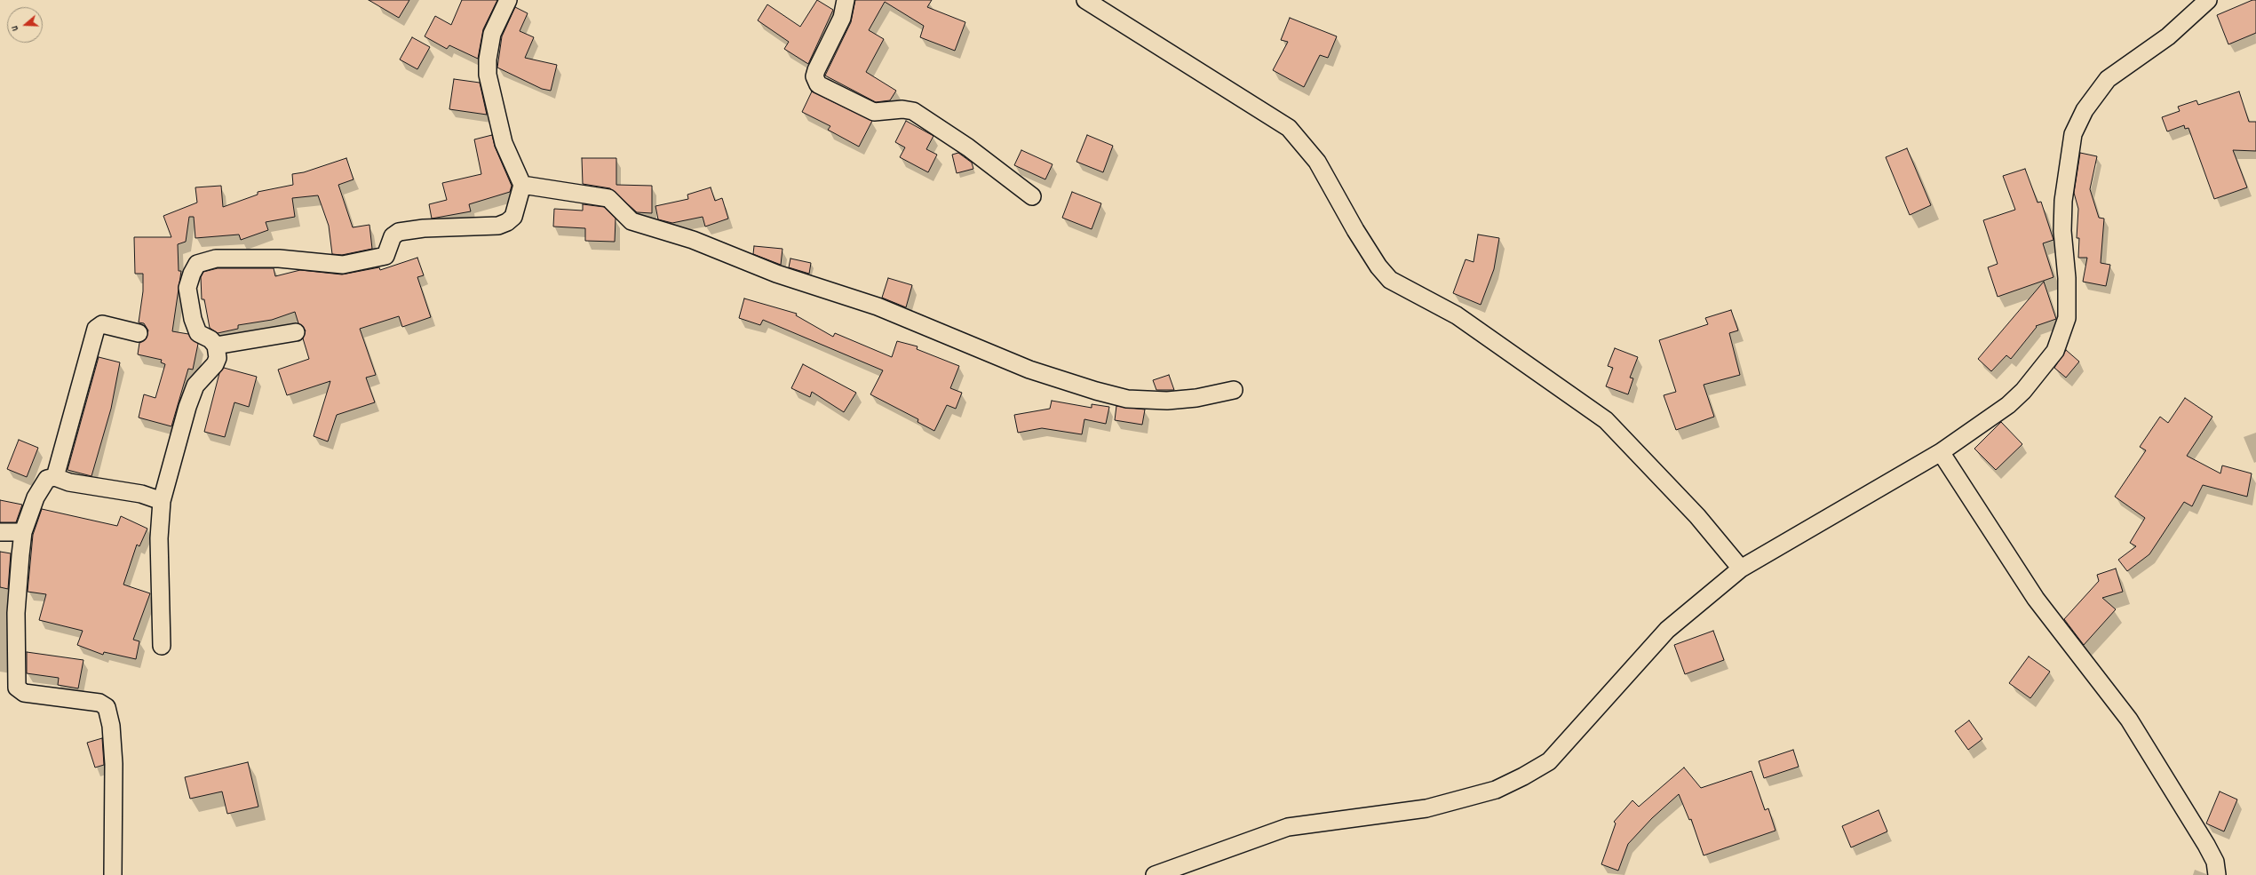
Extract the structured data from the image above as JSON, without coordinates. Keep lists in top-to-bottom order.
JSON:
{
  "north": "left"
}
